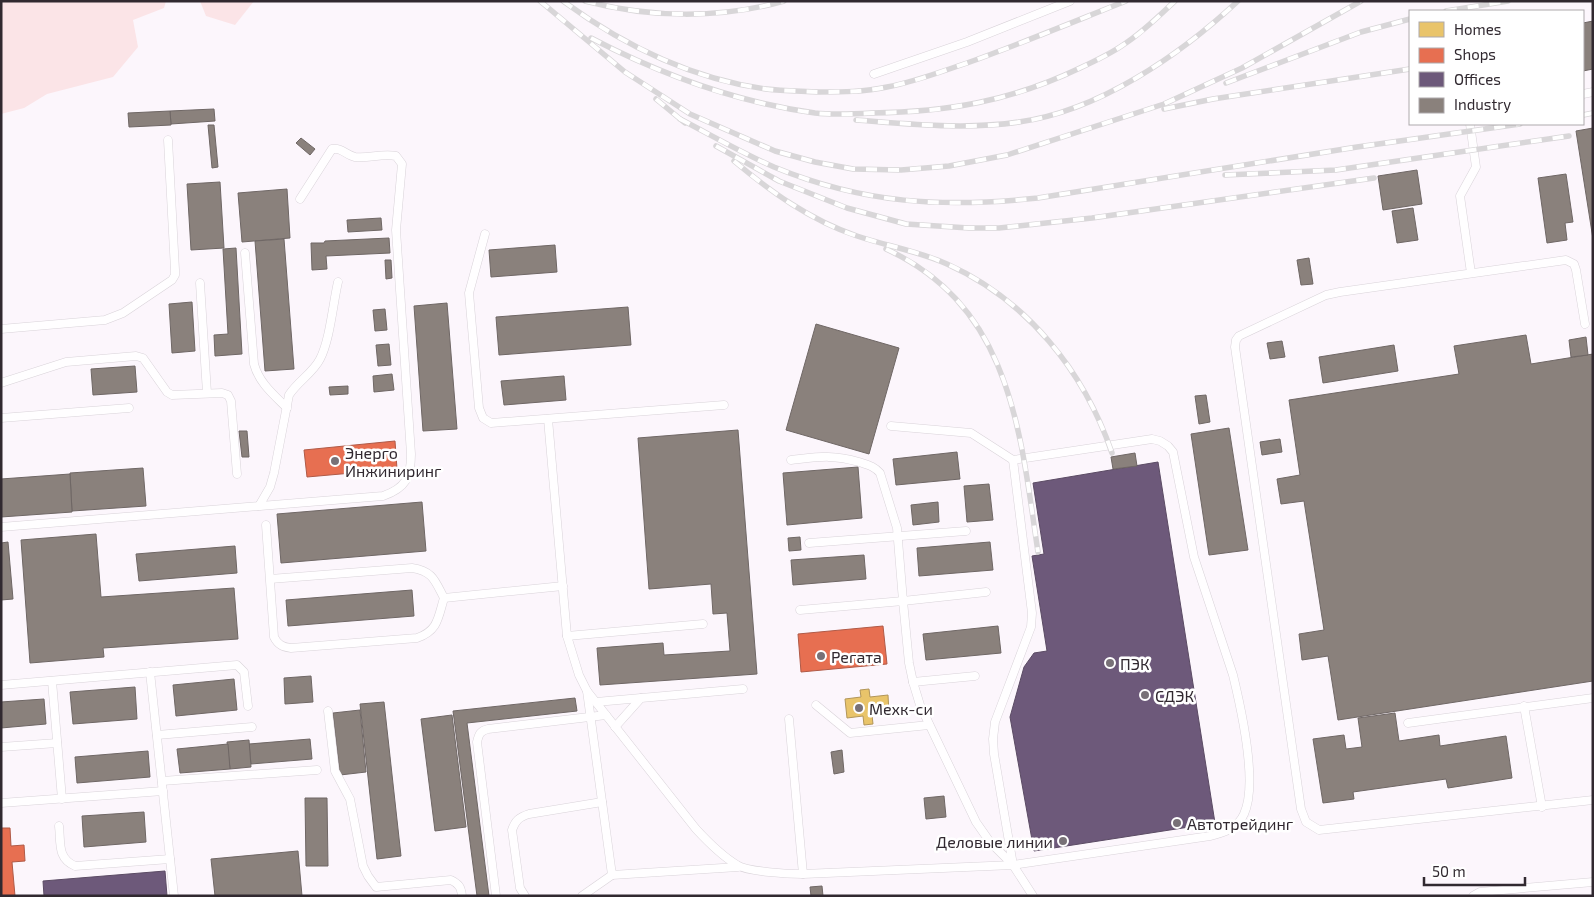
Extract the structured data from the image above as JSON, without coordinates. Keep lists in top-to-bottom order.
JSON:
{
  "places": [
    "Энерго Инжиниринг",
    "Регата",
    "ПЭК",
    "СДЭК",
    "Мехк-си",
    "Автотрейдинг",
    "Деловые линии"
  ],
  "legend": [
    "Homes",
    "Shops",
    "Offices",
    "Industry"
  ],
  "scale_bar": "50 m"
}
